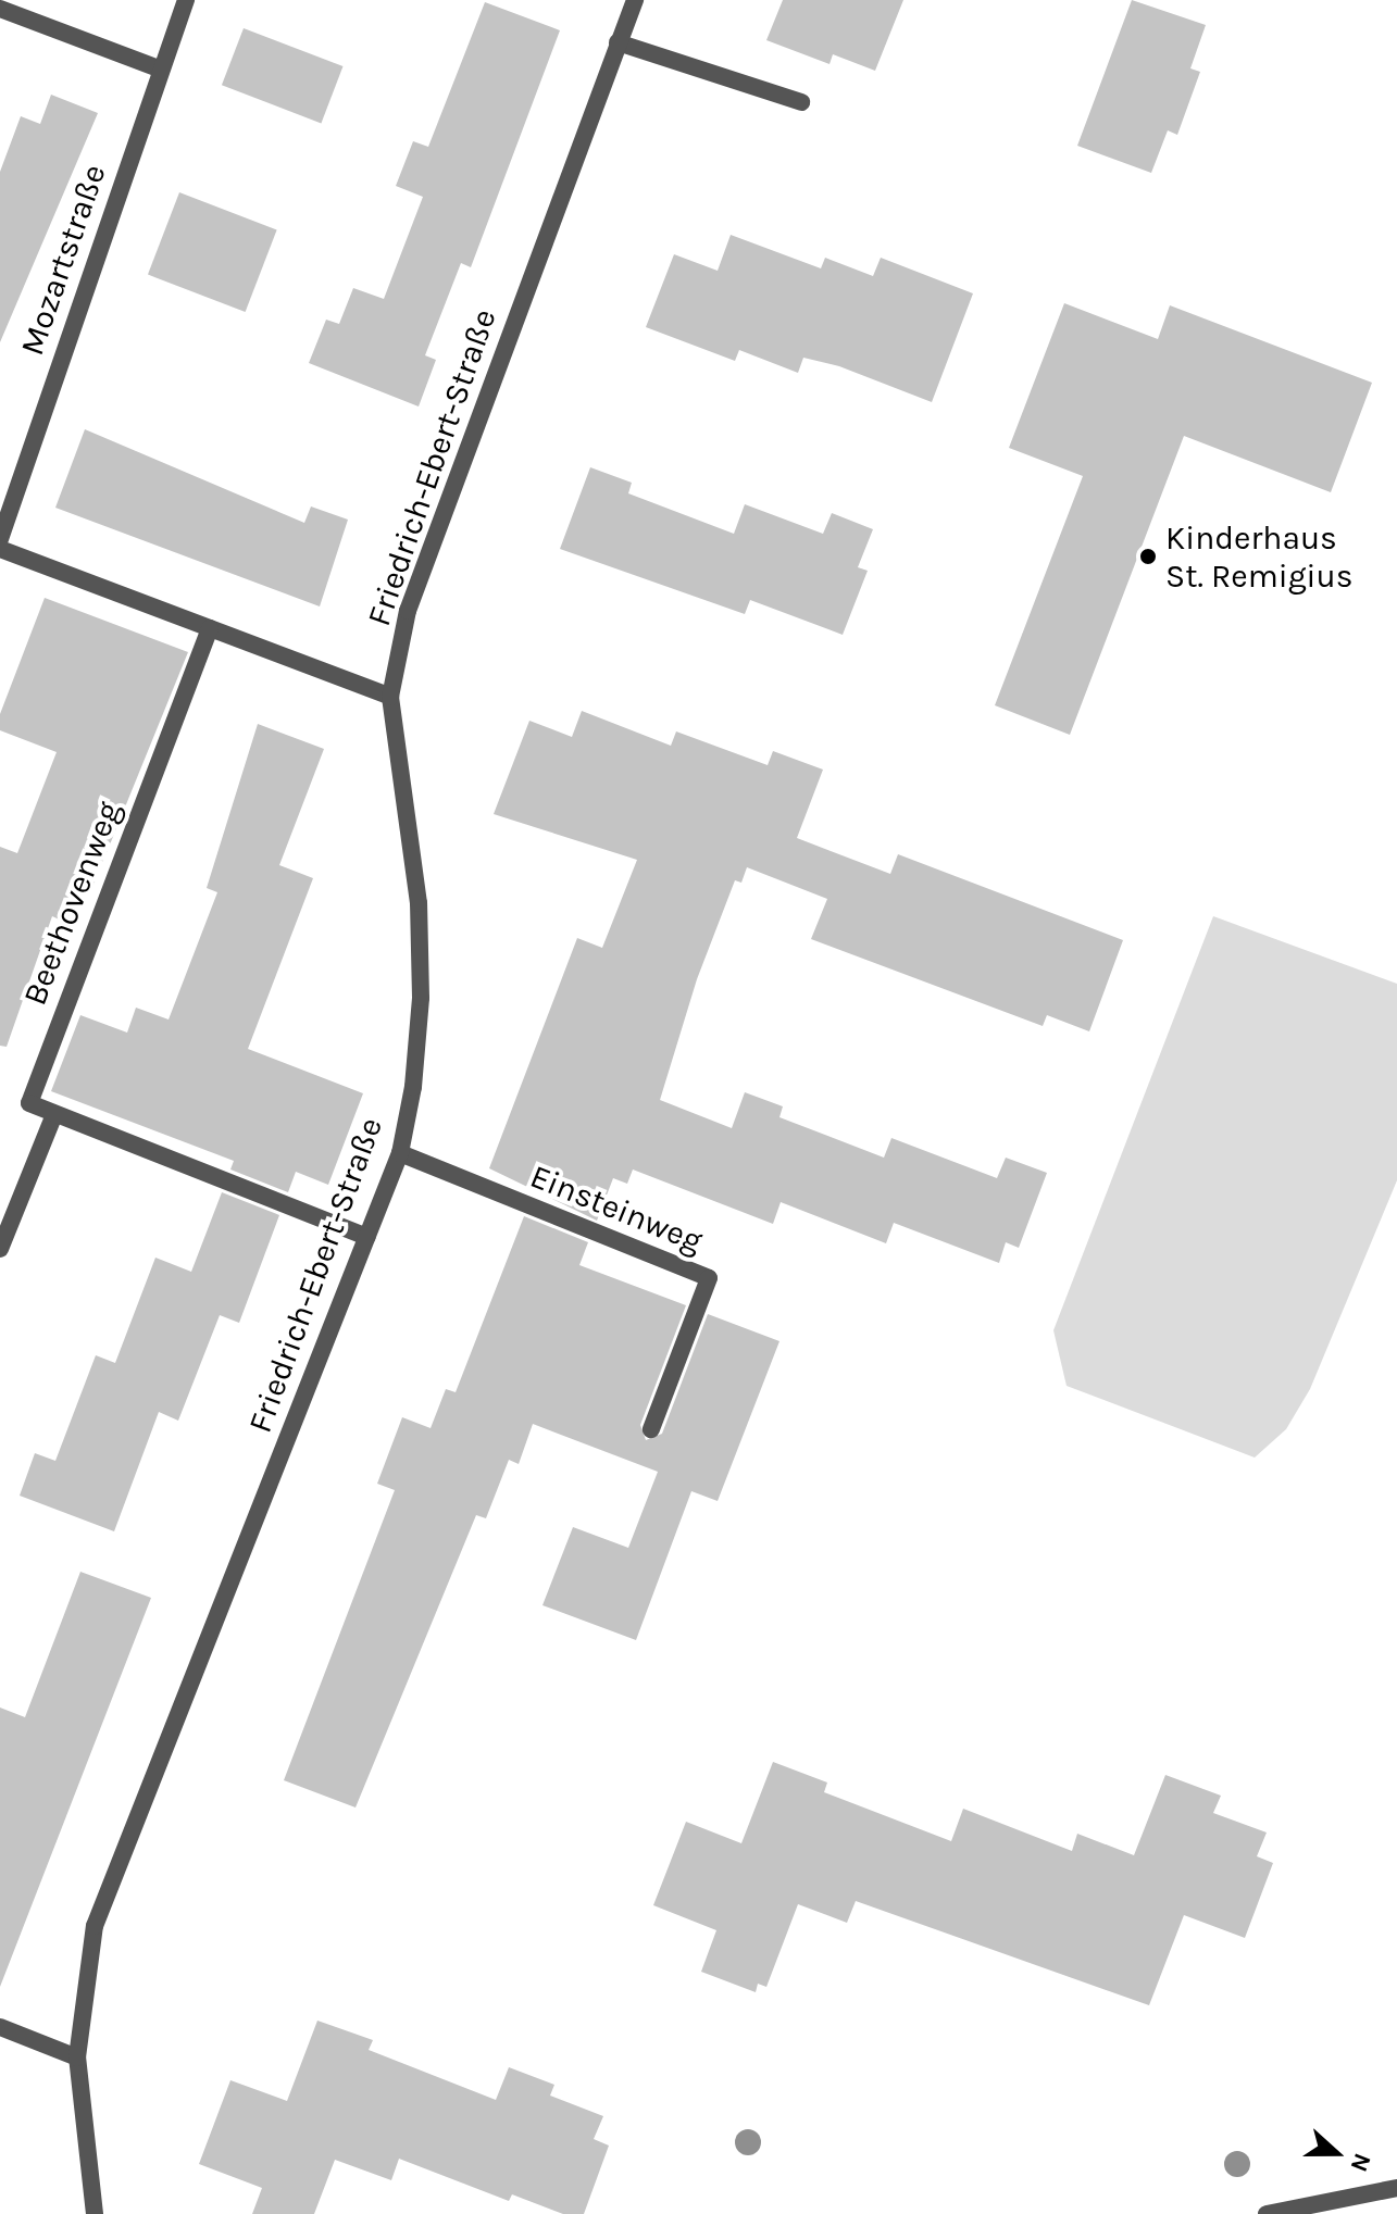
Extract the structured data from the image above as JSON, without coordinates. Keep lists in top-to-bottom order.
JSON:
{
  "streets": {
    "street": [
      "Mozartstraße",
      "Friedrich-Ebert-Straße",
      "Beethovenweg",
      "Einsteinweg"
    ]
  },
  "crossings": [
    ["Friedrich-Ebert-Straße", "Einsteinweg"]
  ],
  "places": ["Kinderhaus St. Remigius"],
  "north": "right"
}
